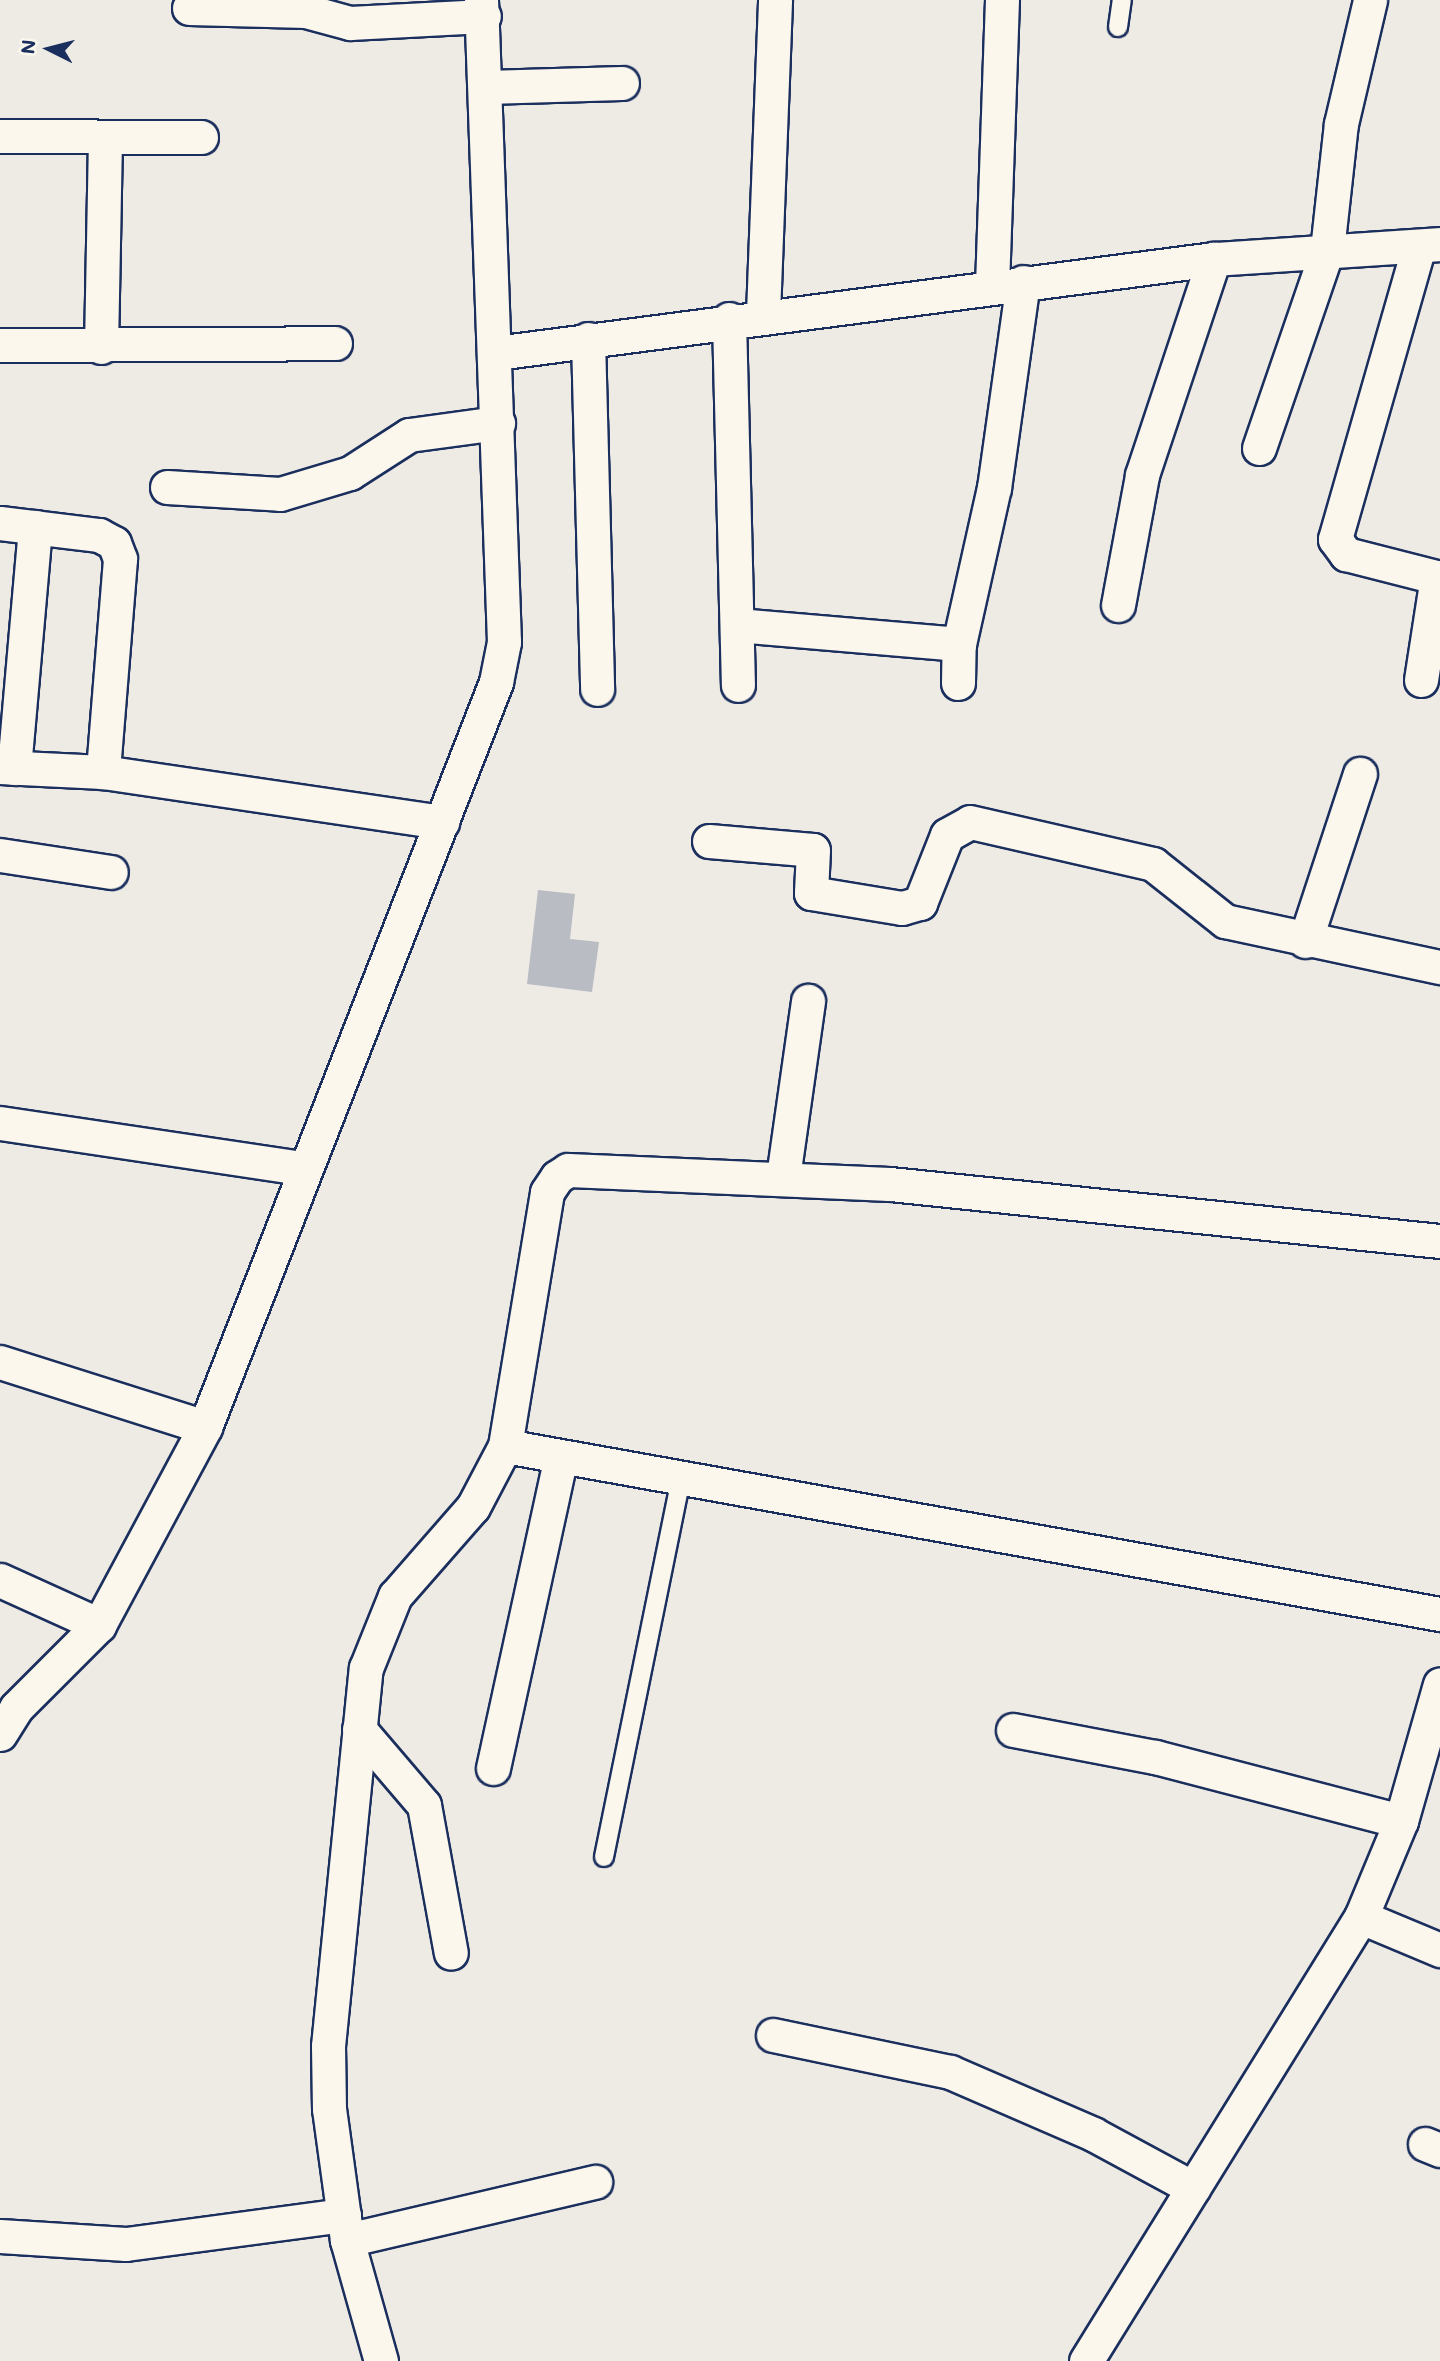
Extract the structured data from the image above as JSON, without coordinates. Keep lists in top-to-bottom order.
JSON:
{
  "north": "left"
}
